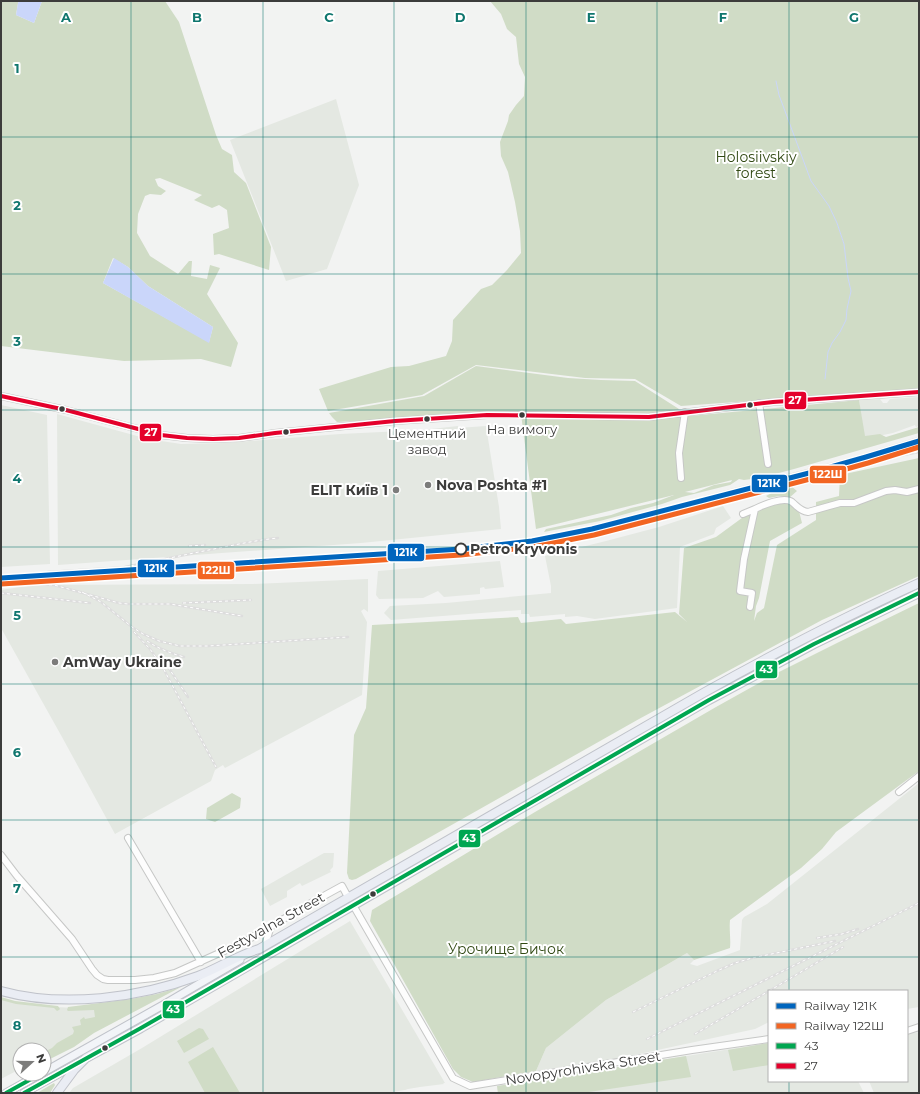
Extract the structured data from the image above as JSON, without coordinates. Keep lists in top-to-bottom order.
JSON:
{
  "streets": {
    "street": ["Festyvalna Street", "Novopyrohivska Street"]
  },
  "parks": ["Holosiivskiy forest", "Урочище Бичок"],
  "places": [
    "На вимогу",
    "Цементний завод",
    "Nova Poshta #1",
    "ELIT Київ 1",
    "Petro Kryvonis",
    "AmWay Ukraine"
  ],
  "lines": [
    "transit line 27",
    "rail line 121К",
    "rail line 122Ш",
    "transit line 43"
  ],
  "legend": [
    "Railway 121К",
    "Railway 122Ш",
    "43",
    "27"
  ],
  "north": "right",
  "grid": {
    "columns": [
      "A",
      "B",
      "C",
      "D",
      "E",
      "F",
      "G"
    ],
    "rows": [
      "1",
      "2",
      "3",
      "4",
      "5",
      "6",
      "7",
      "8"
    ]
  }
}
